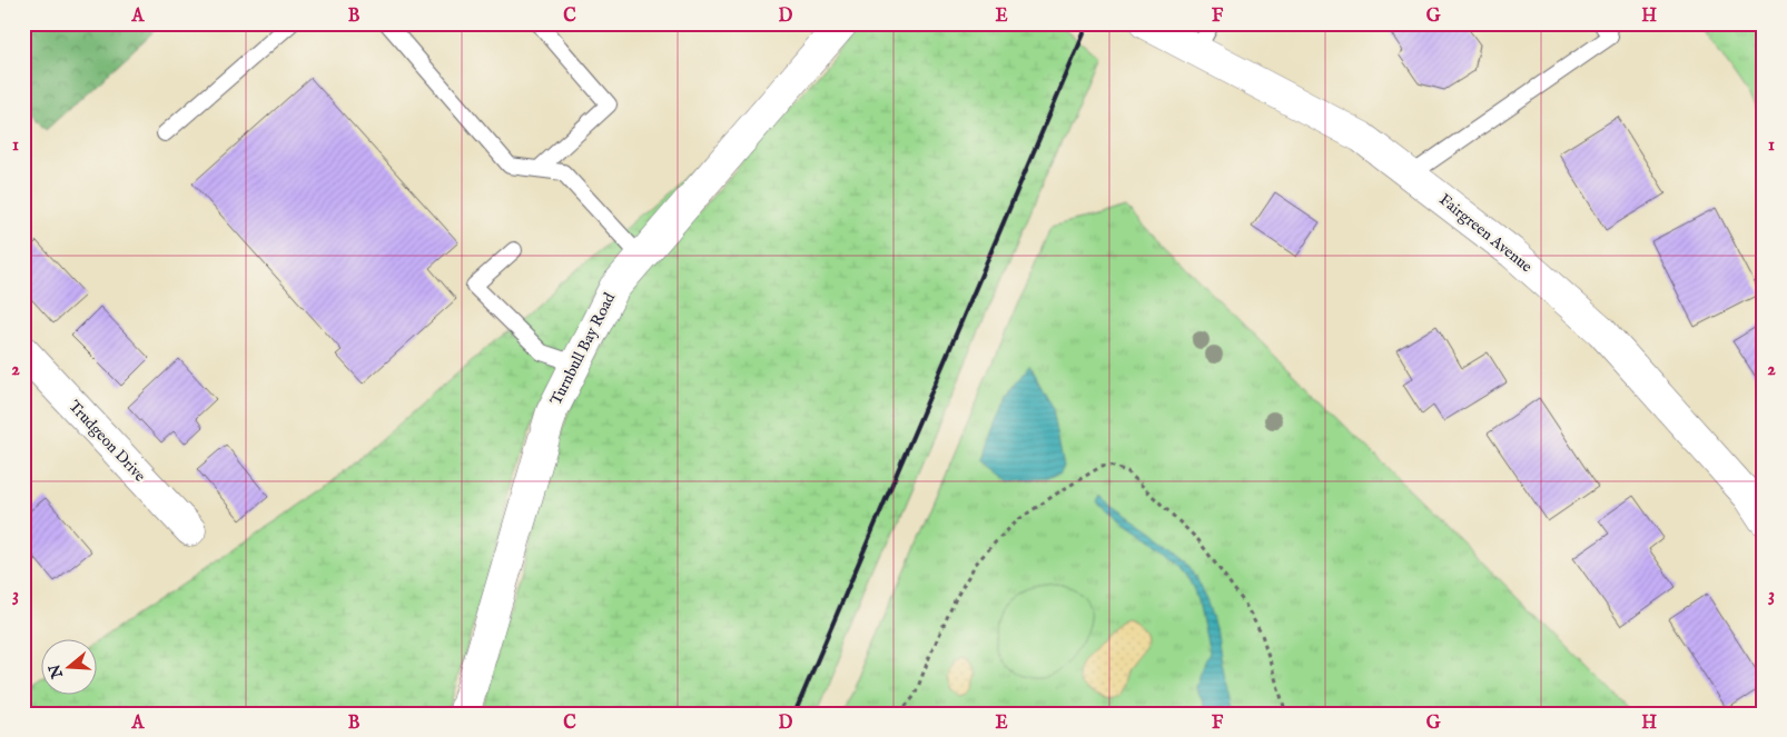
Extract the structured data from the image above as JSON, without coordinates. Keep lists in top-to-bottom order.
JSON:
{
  "streets": {
    "street": ["Fairgreen Avenue", "Turnbull Bay Road", "Trudgeon Drive"]
  },
  "north": "left",
  "grid": {
    "columns": [
      "A",
      "B",
      "C",
      "D",
      "E",
      "F",
      "G",
      "H"
    ],
    "rows": ["1", "2", "3"]
  }
}
